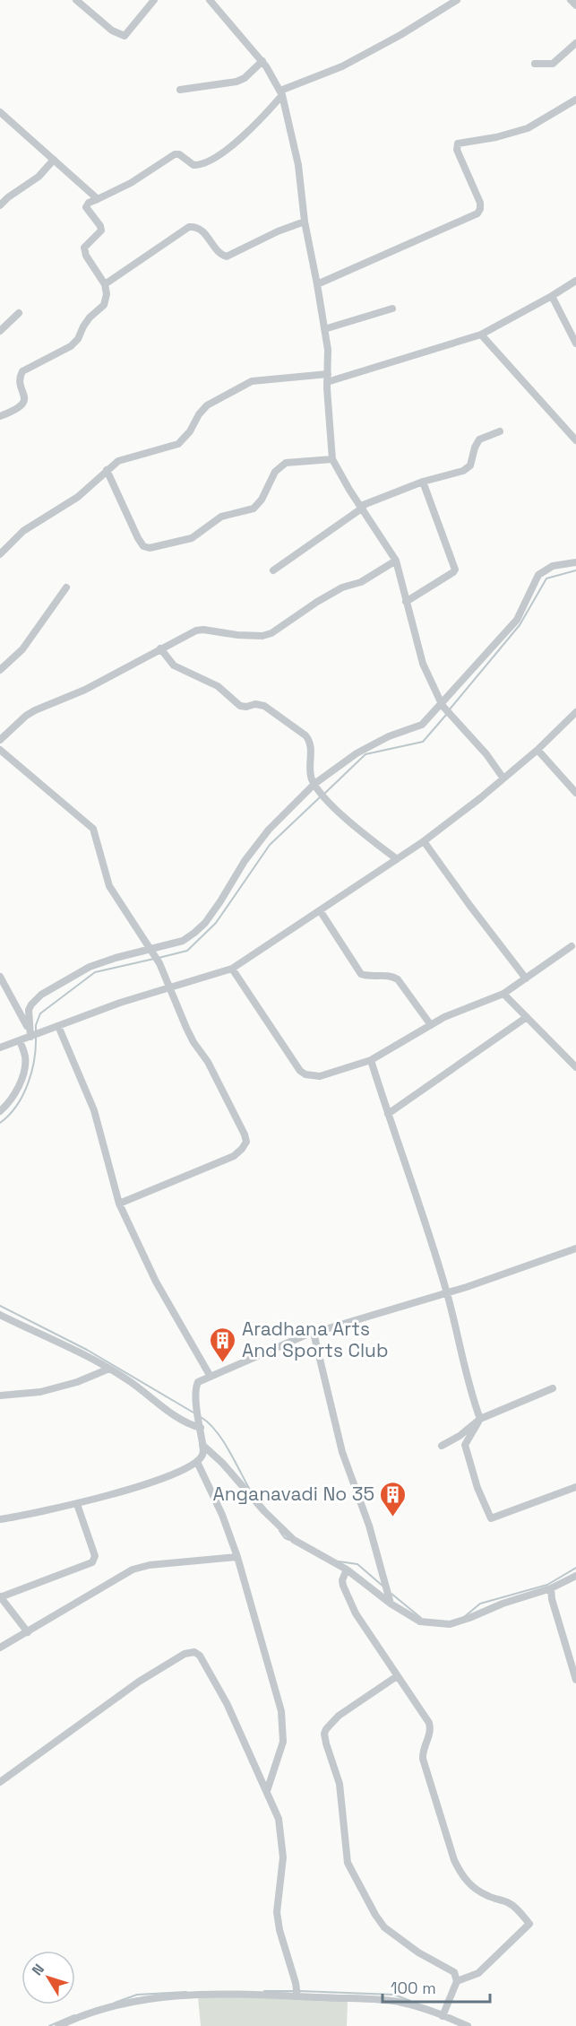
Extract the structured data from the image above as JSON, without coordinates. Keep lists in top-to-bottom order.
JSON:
{
  "places": {
    "building": ["Aradhana Arts And Sports Club", "Anganavadi No 35"]
  },
  "scale_bar": "100 m",
  "north": "top left"
}
